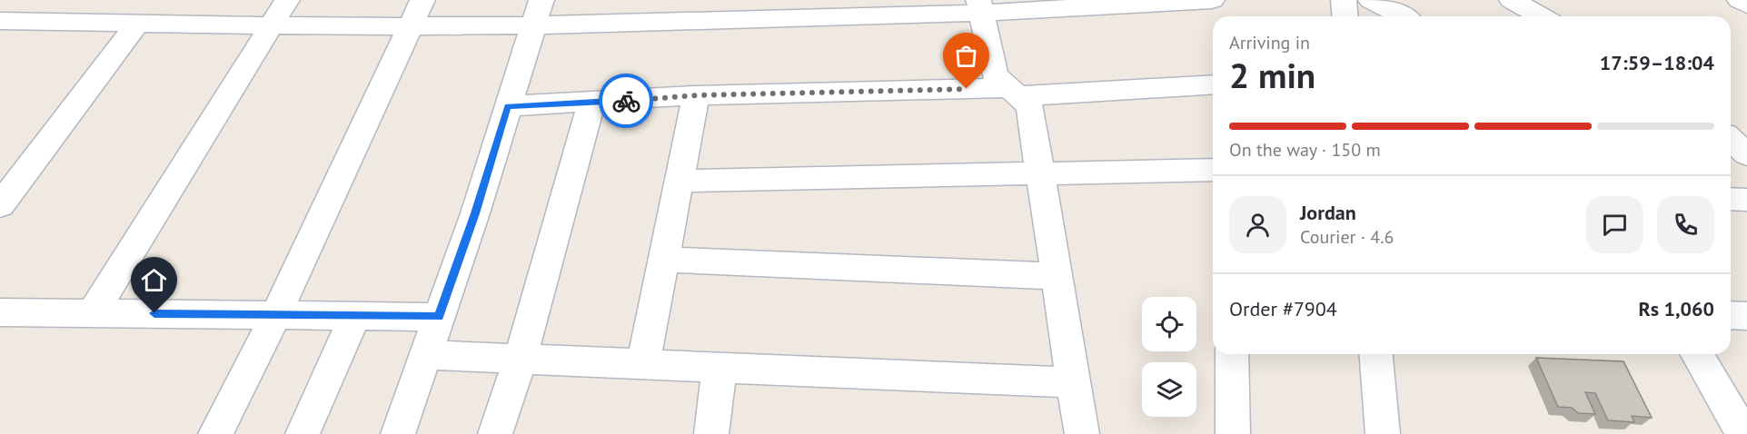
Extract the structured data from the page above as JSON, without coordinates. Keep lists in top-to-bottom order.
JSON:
{
  "page": {
    "heading": ["2 min", "Arriving in", "17:59–18:04"],
    "panel": [
      "Jordan",
      "Courier · 4.6",
      "Order #7904",
      "Rs 1,060"
    ],
    "bar": "On the way · 150 m"
  }
}
